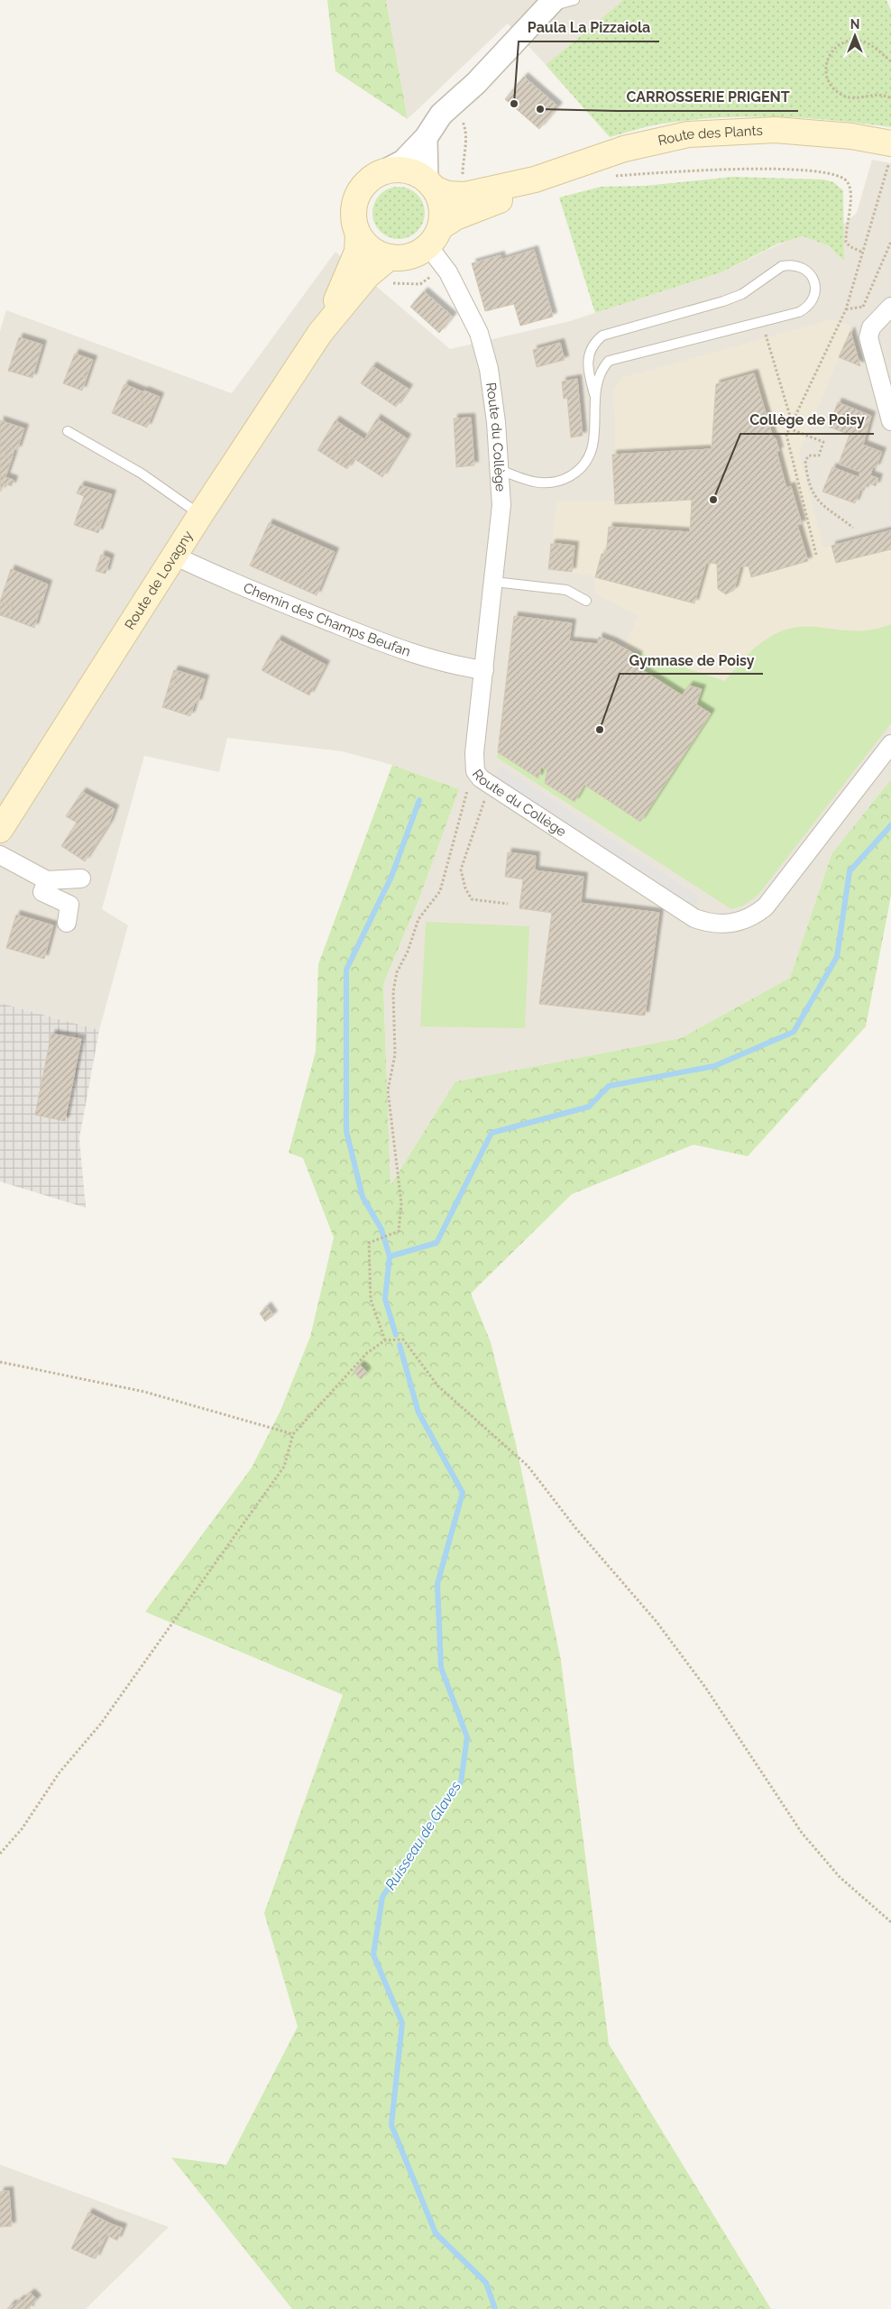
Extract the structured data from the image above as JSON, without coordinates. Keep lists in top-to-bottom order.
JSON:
{
  "streets": {
    "main road": ["Route des Plants", "Route de Lovagny"],
    "street": ["Route du Collège", "Chemin des Champs Beufan"]
  },
  "crossings": [
    ["Route des Plants", "Route du Collège"],
    ["Route des Plants", "Route de Lovagny"],
    ["Route du Collège", "Route de Lovagny"],
    ["Route du Collège", "Chemin des Champs Beufan"],
    ["Route de Lovagny", "Chemin des Champs Beufan"]
  ],
  "water": ["Ruisseau de Glaves"],
  "places": [
    "Paula La Pizzaiola",
    "CARROSSERIE PRIGENT",
    "Collège de Poisy",
    "Gymnase de Poisy"
  ],
  "north": "top"
}
